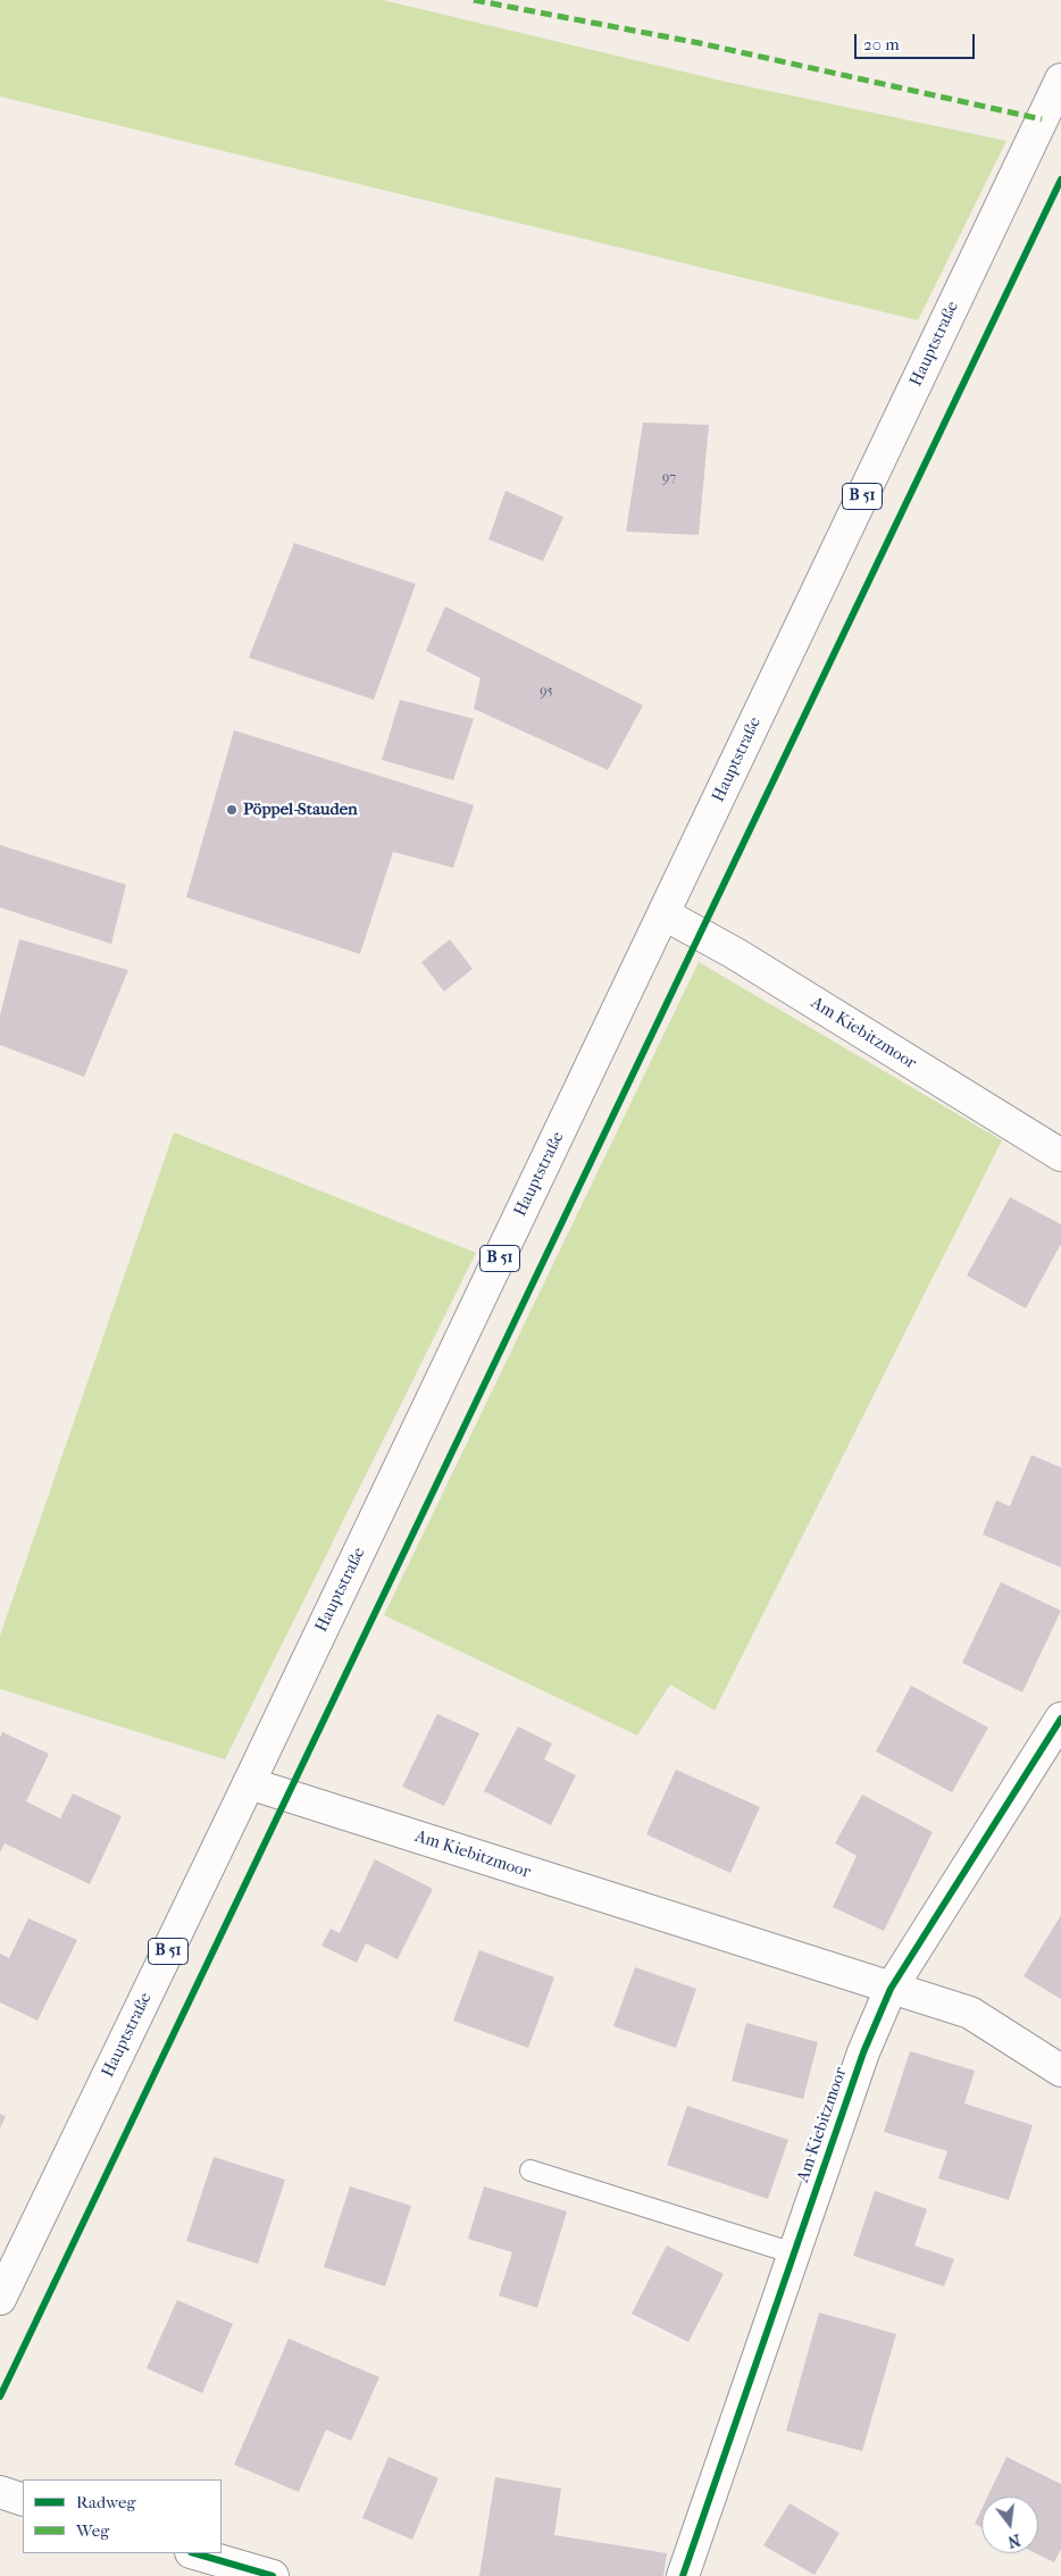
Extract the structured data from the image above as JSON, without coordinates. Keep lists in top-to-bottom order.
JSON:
{
  "streets": {
    "main road": ["Hauptstraße", "B 51", "Am Kiebitzmoor"]
  },
  "crossings": [
    ["Hauptstraße", "Am Kiebitzmoor"]
  ],
  "places": ["Pöppel-Stauden"],
  "house_numbers": ["97", "95"],
  "legend": ["Radweg", "Weg"],
  "scale_bar": "20 m",
  "north": "bottom"
}
